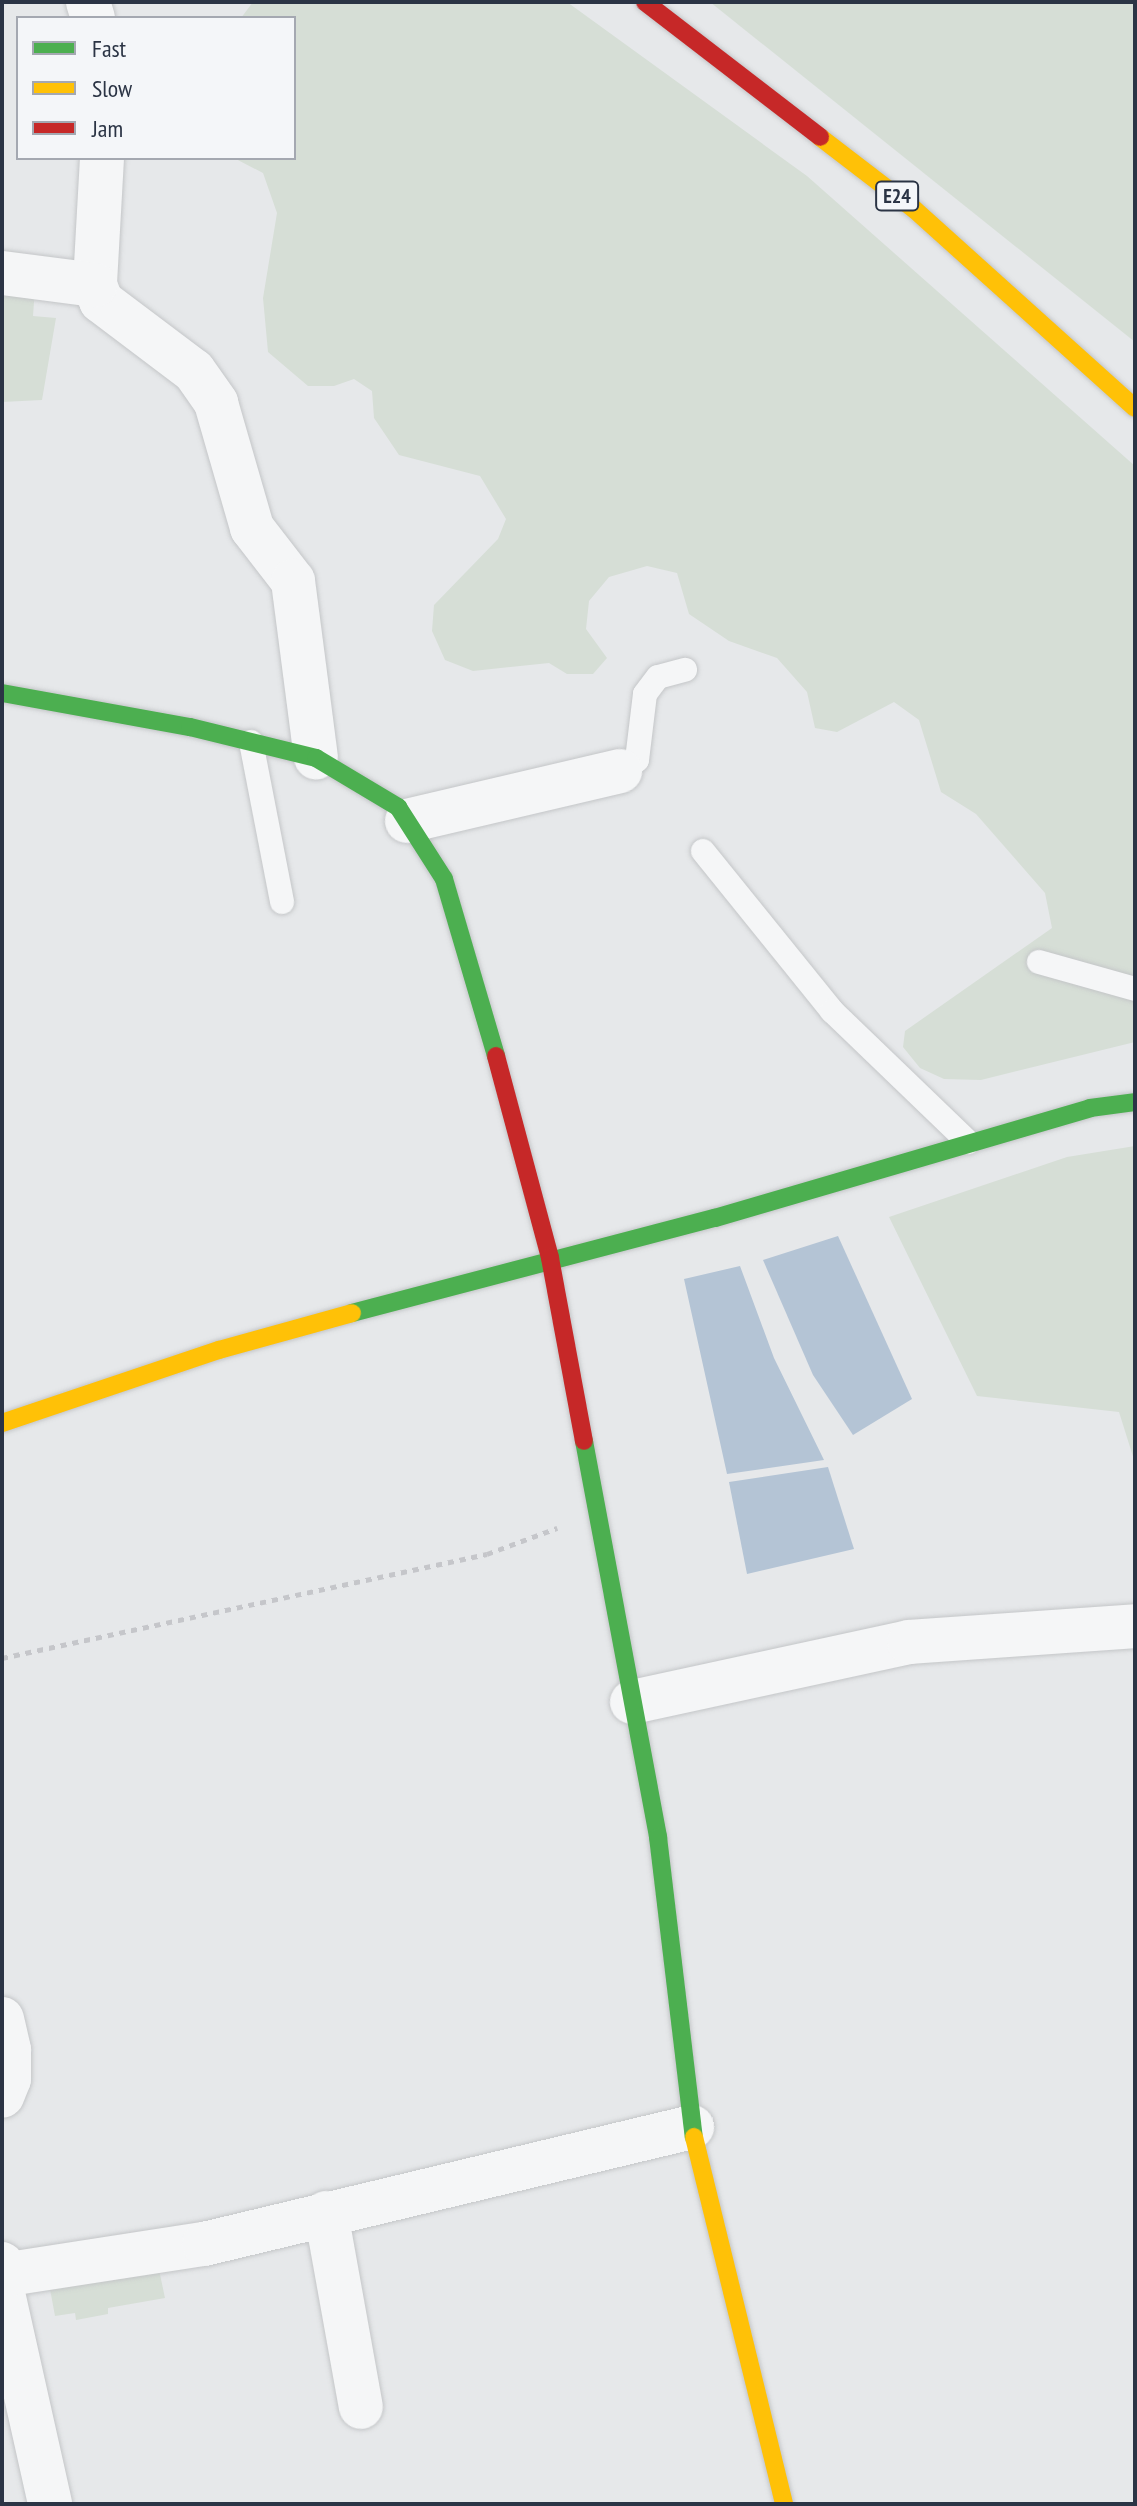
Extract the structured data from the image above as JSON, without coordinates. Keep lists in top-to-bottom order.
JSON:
{
  "streets": {
    "main road": ["E24"]
  },
  "legend": ["Fast", "Slow", "Jam"]
}
